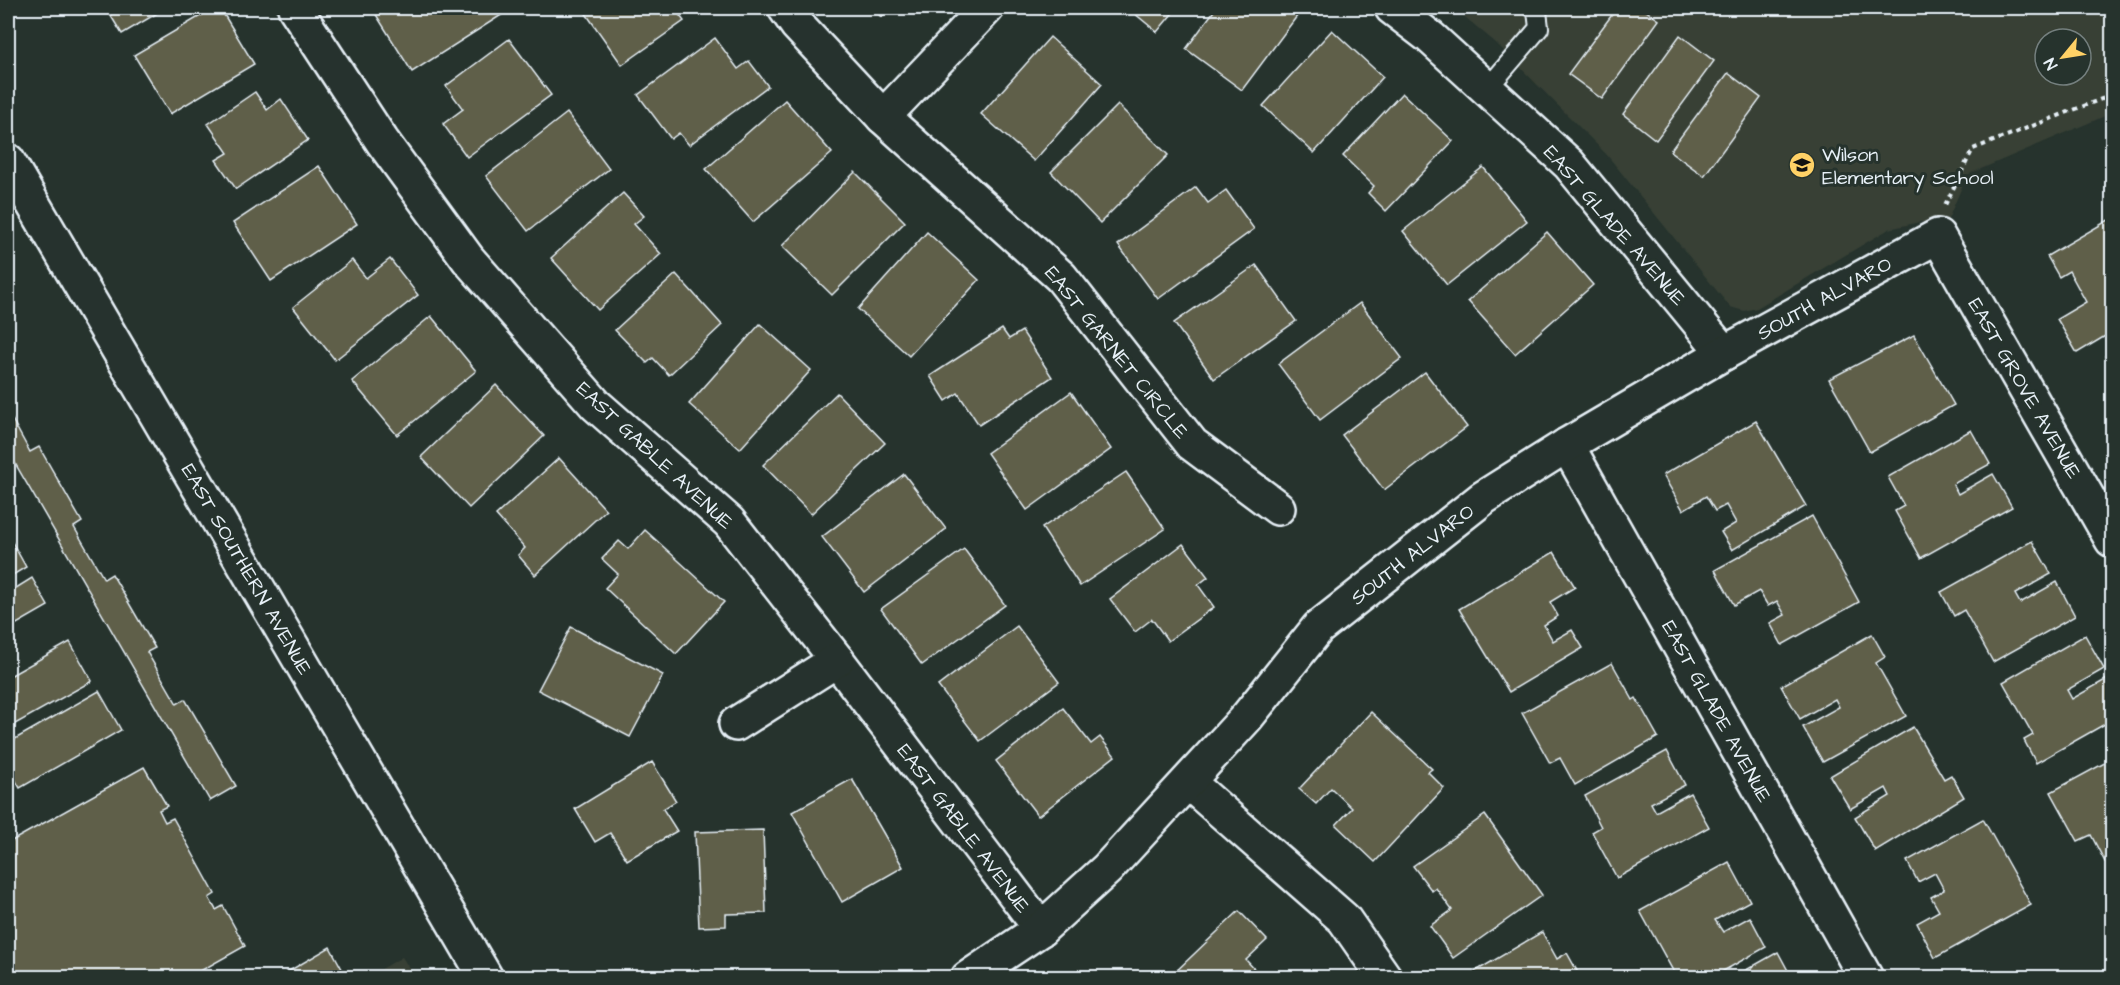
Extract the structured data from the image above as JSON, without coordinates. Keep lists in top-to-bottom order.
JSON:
{
  "streets": {
    "street": [
      "EAST GLADE AVENUE",
      "SOUTH ALVARO",
      "EAST GARNET CIRCLE",
      "EAST GROVE AVENUE",
      "EAST GABLE AVENUE",
      "EAST SOUTHERN AVENUE"
    ]
  },
  "crossings": [
    ["EAST GLADE AVENUE", "SOUTH ALVARO"],
    ["SOUTH ALVARO", "EAST GROVE AVENUE"],
    ["SOUTH ALVARO", "EAST GABLE AVENUE"]
  ],
  "places": {
    "school or university": ["Wilson Elementary School"]
  },
  "north": "bottom left"
}
